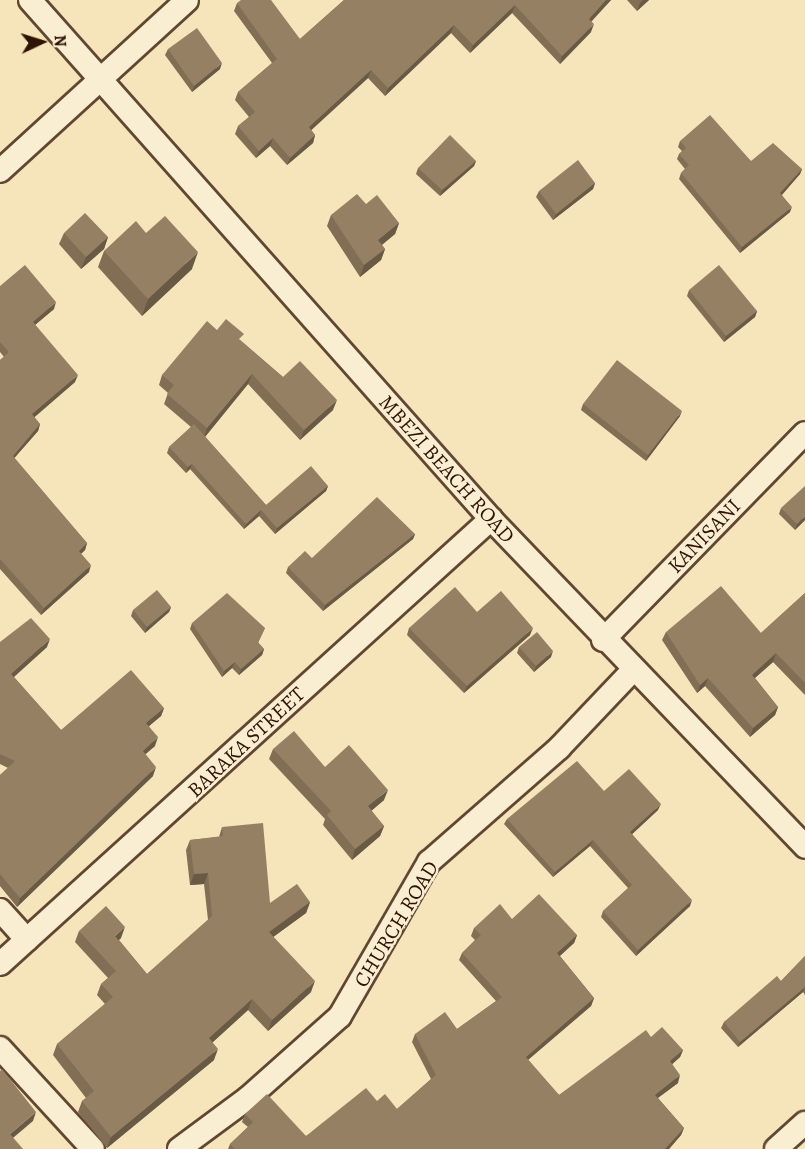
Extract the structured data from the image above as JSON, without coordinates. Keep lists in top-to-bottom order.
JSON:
{
  "streets": {
    "street": [
      "MBEZI BEACH ROAD",
      "KANISANI",
      "BARAKA STREET",
      "CHURCH ROAD"
    ]
  },
  "crossings": [
    ["MBEZI BEACH ROAD", "KANISANI"],
    ["MBEZI BEACH ROAD", "BARAKA STREET"],
    ["MBEZI BEACH ROAD", "CHURCH ROAD"]
  ],
  "north": "right"
}
